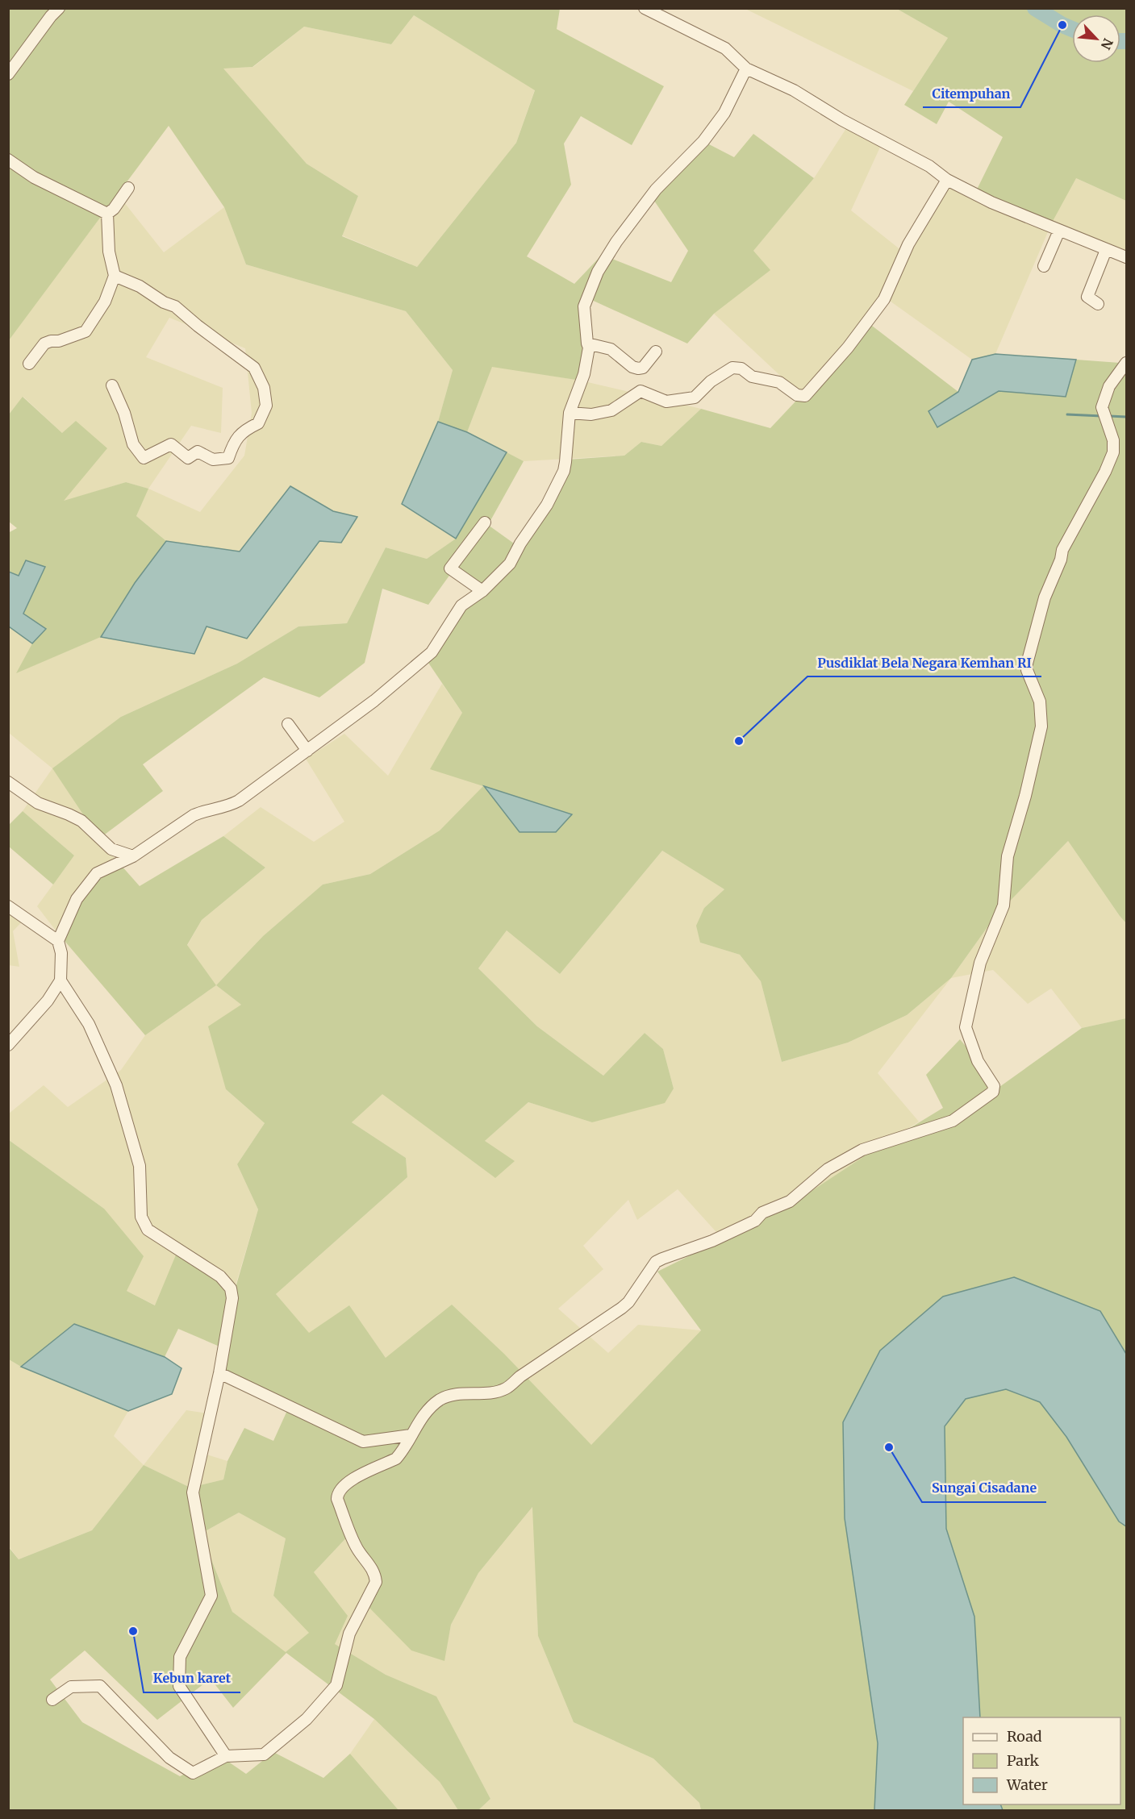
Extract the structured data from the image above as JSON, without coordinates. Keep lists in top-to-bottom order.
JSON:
{
  "places": [
    "Citempuhan",
    "Pusdiklat Bela Negara Kemhan RI",
    "Sungai Cisadane",
    "Kebun karet"
  ],
  "legend": ["Road", "Park", "Water"],
  "north": "bottom right"
}
